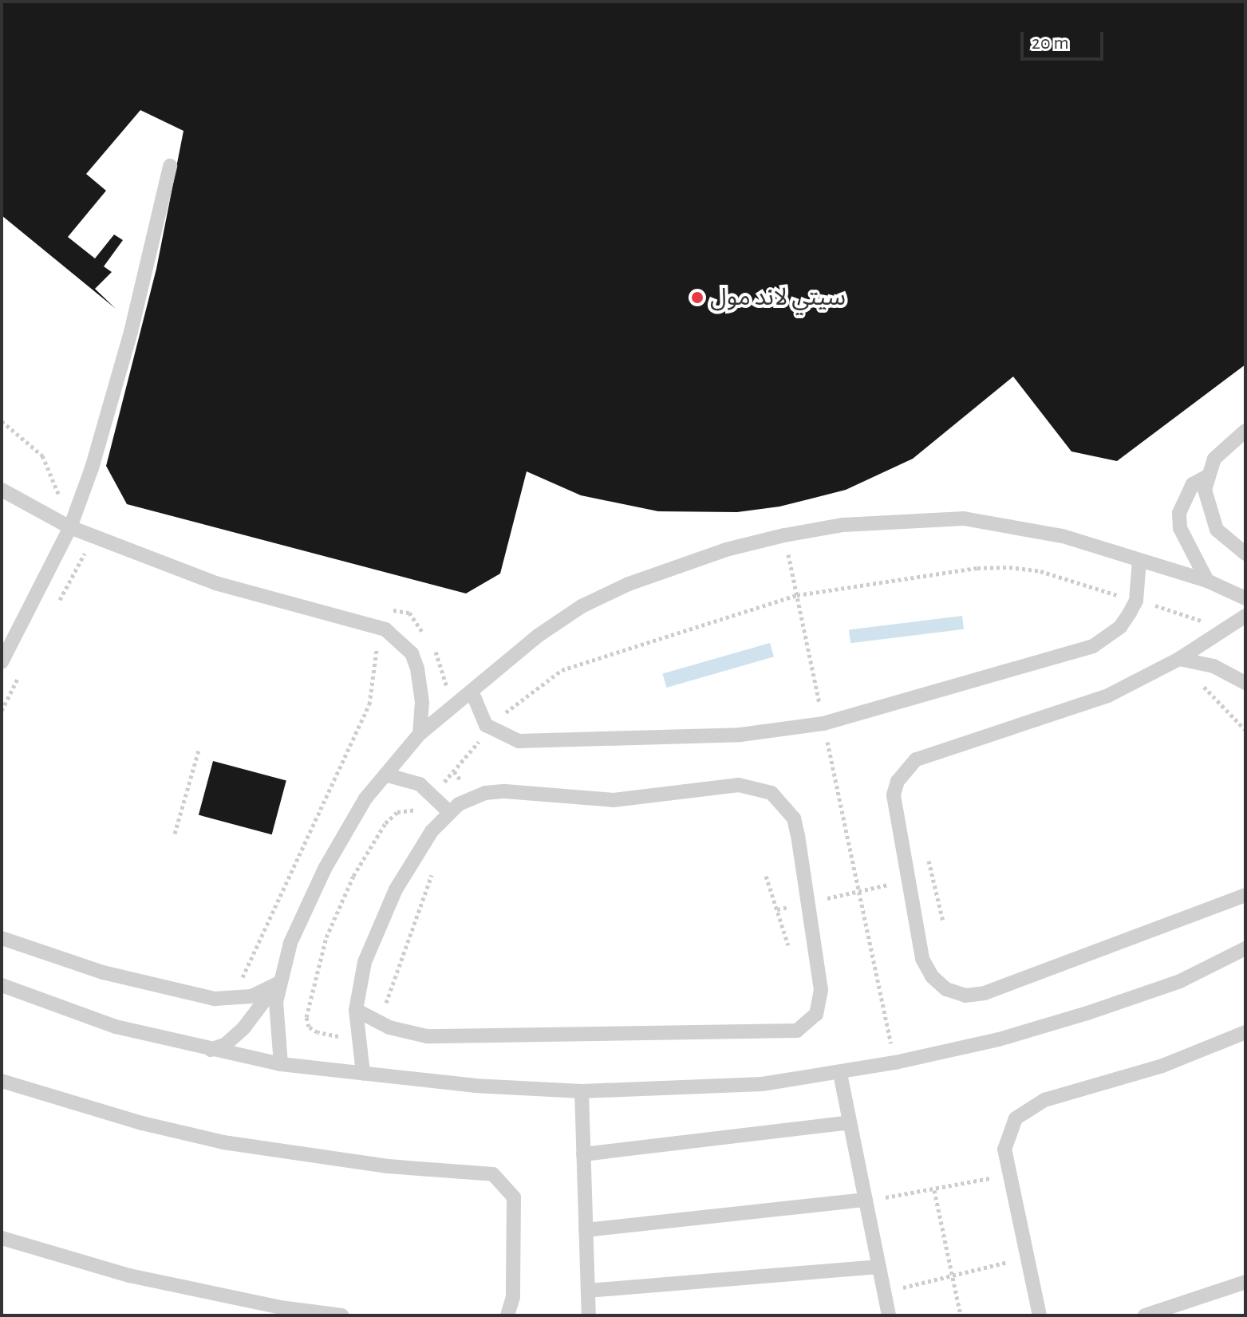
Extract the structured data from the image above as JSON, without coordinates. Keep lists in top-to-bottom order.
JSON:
{
  "places": ["سيتي لاند مول"],
  "scale_bar": "20 m"
}
